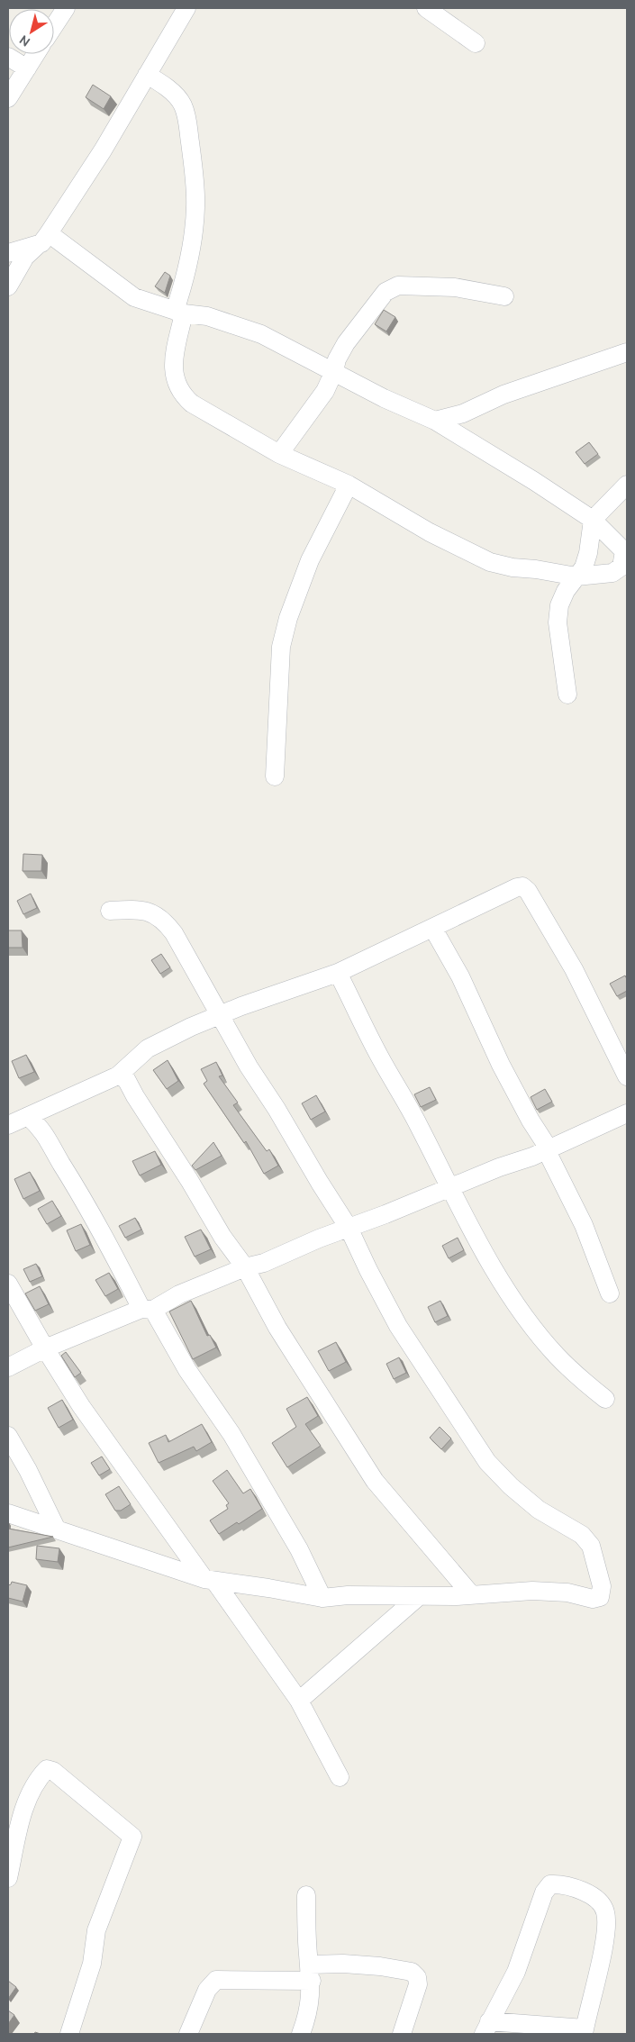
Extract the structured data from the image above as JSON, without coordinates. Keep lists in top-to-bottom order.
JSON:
{
  "north": "bottom left"
}
